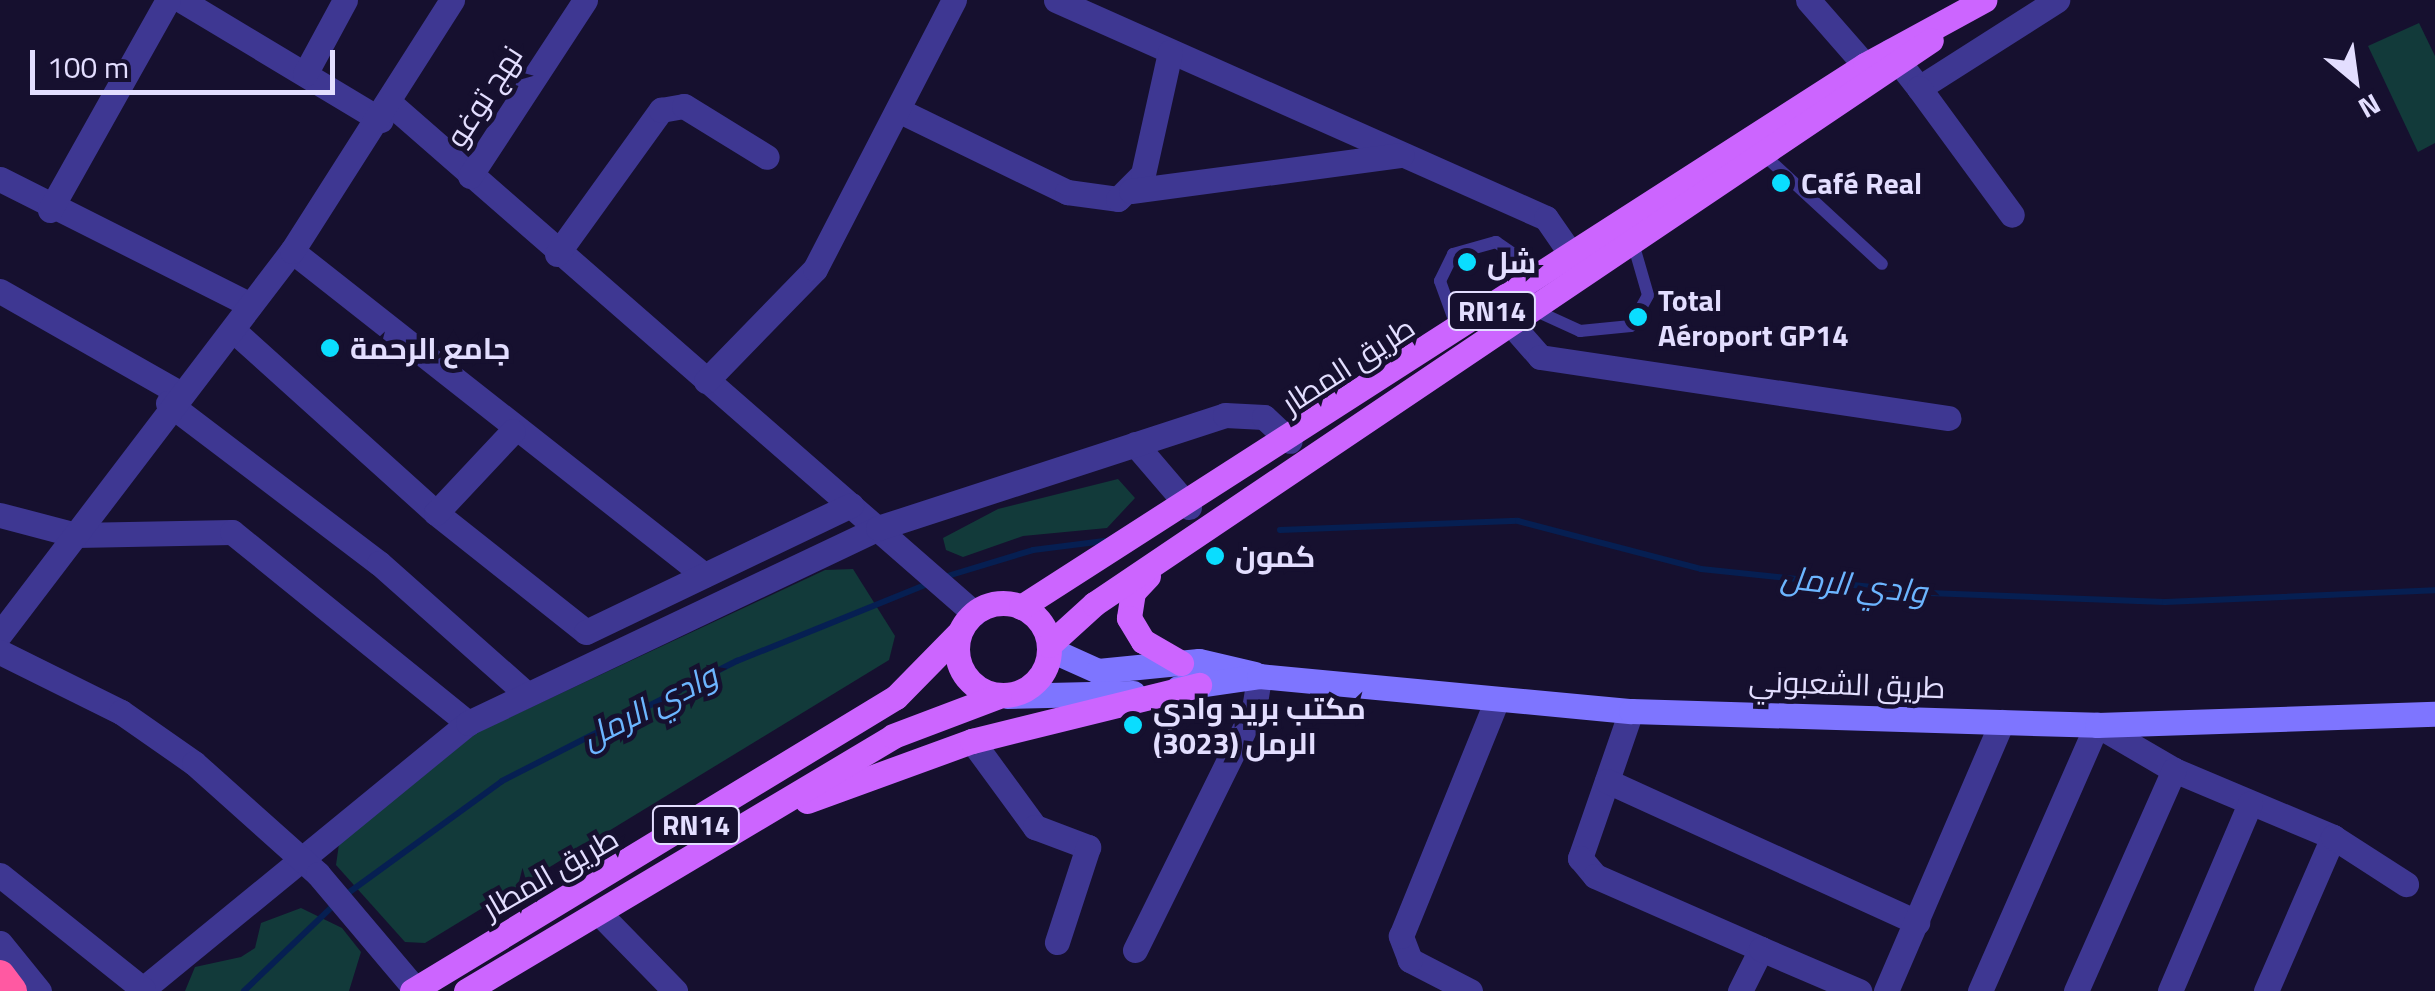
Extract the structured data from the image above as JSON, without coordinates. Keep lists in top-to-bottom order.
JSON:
{
  "streets": {
    "main road": ["RN14", "طريق المطار"],
    "street": ["نهج توغو", "طريق الشعبوني"]
  },
  "crossings": [
    ["RN14", "طريق المطار"],
    ["RN14", "طريق الشعبوني"],
    ["طريق المطار", "طريق الشعبوني"]
  ],
  "water": ["وادي الرمل"],
  "places": [
    "Café Real",
    "شل",
    "Total Aéroport GP14",
    "جامع الرحمة",
    "كمون",
    "مكتب بريد وادي الرمل (3023)"
  ],
  "scale_bar": "100 m",
  "north": "bottom right"
}
